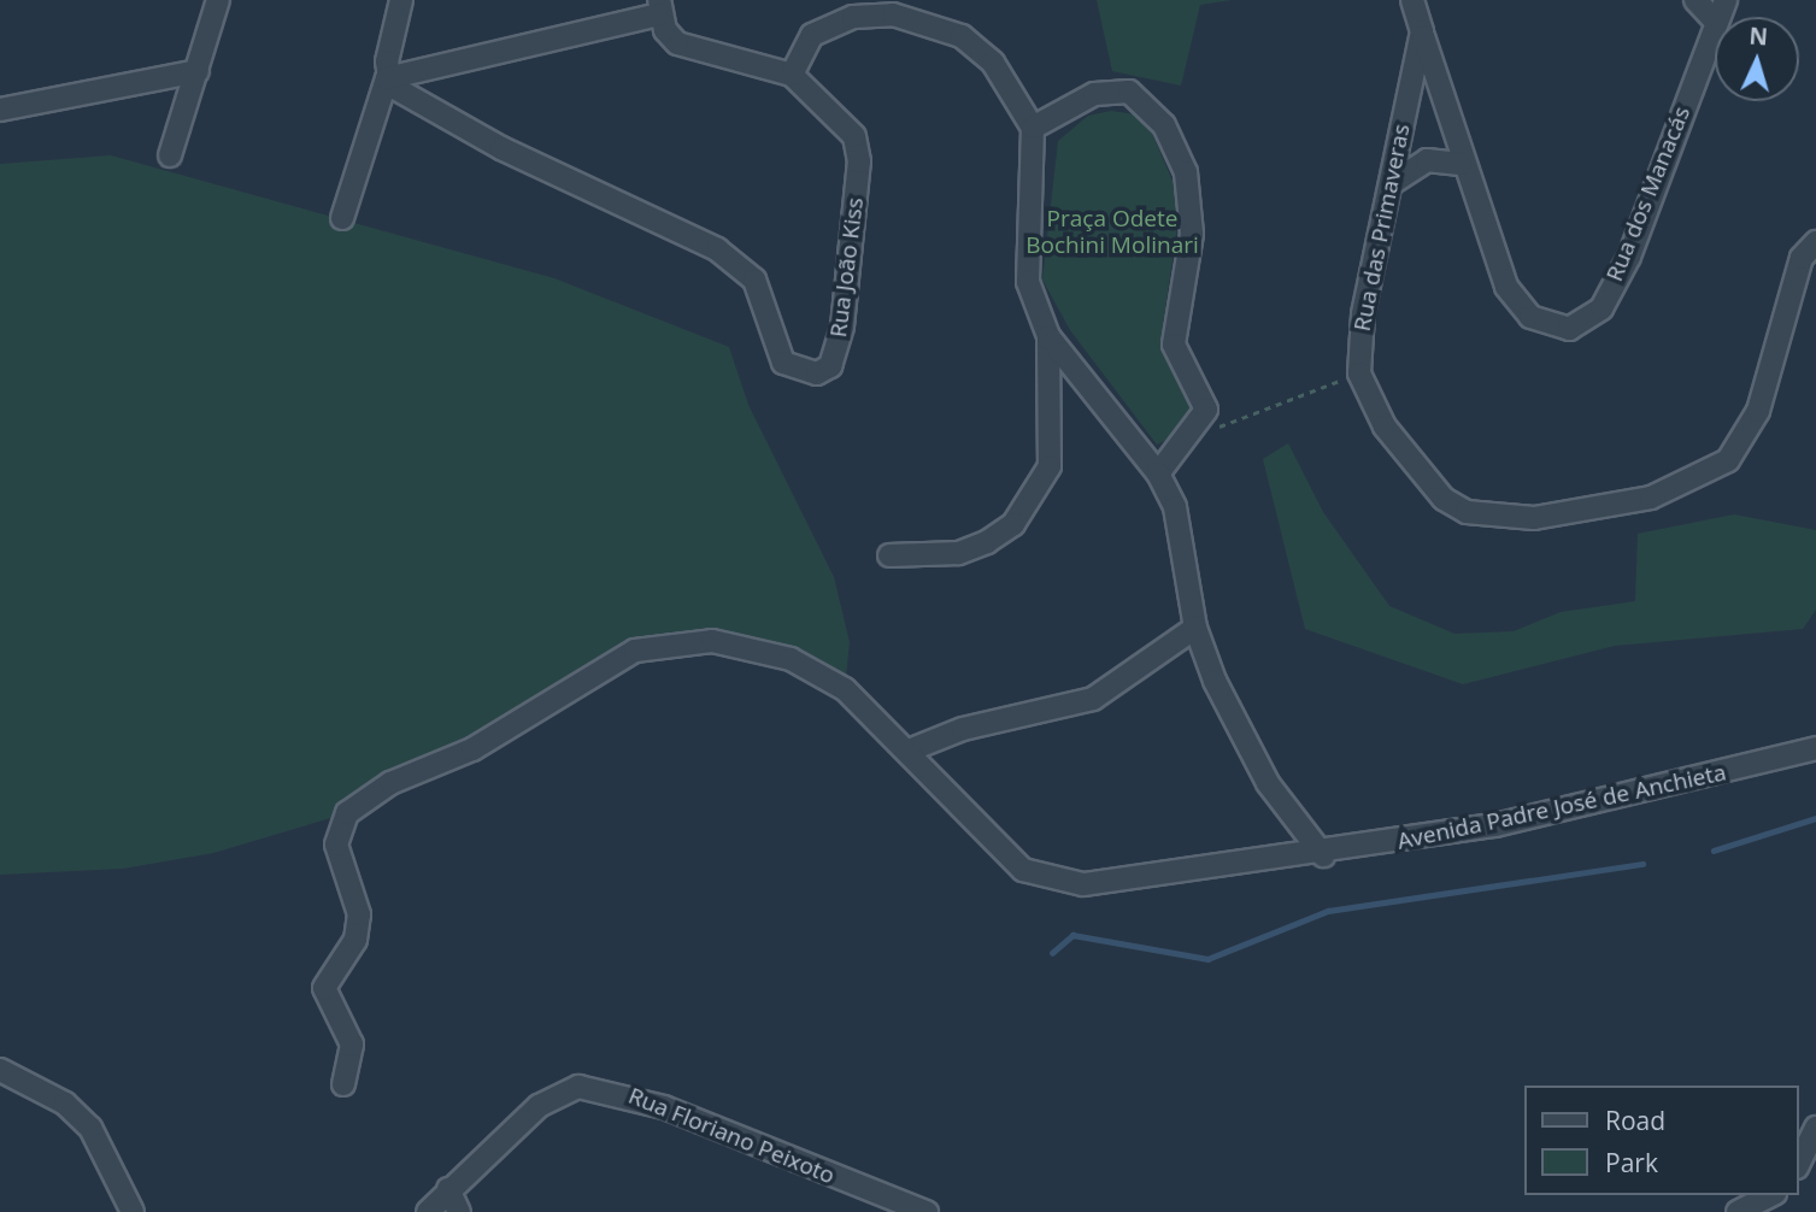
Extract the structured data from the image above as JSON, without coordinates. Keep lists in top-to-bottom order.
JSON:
{
  "streets": {
    "street": [
      "Rua dos Manacás",
      "Rua das Primaveras",
      "Rua João Kiss",
      "Avenida Padre José de Anchieta",
      "Rua Floriano Peixoto"
    ]
  },
  "crossings": [
    ["Rua dos Manacás", "Rua das Primaveras"]
  ],
  "parks": ["Praça Odete Bochini Molinari"],
  "legend": ["Road", "Park"],
  "north": "top"
}
